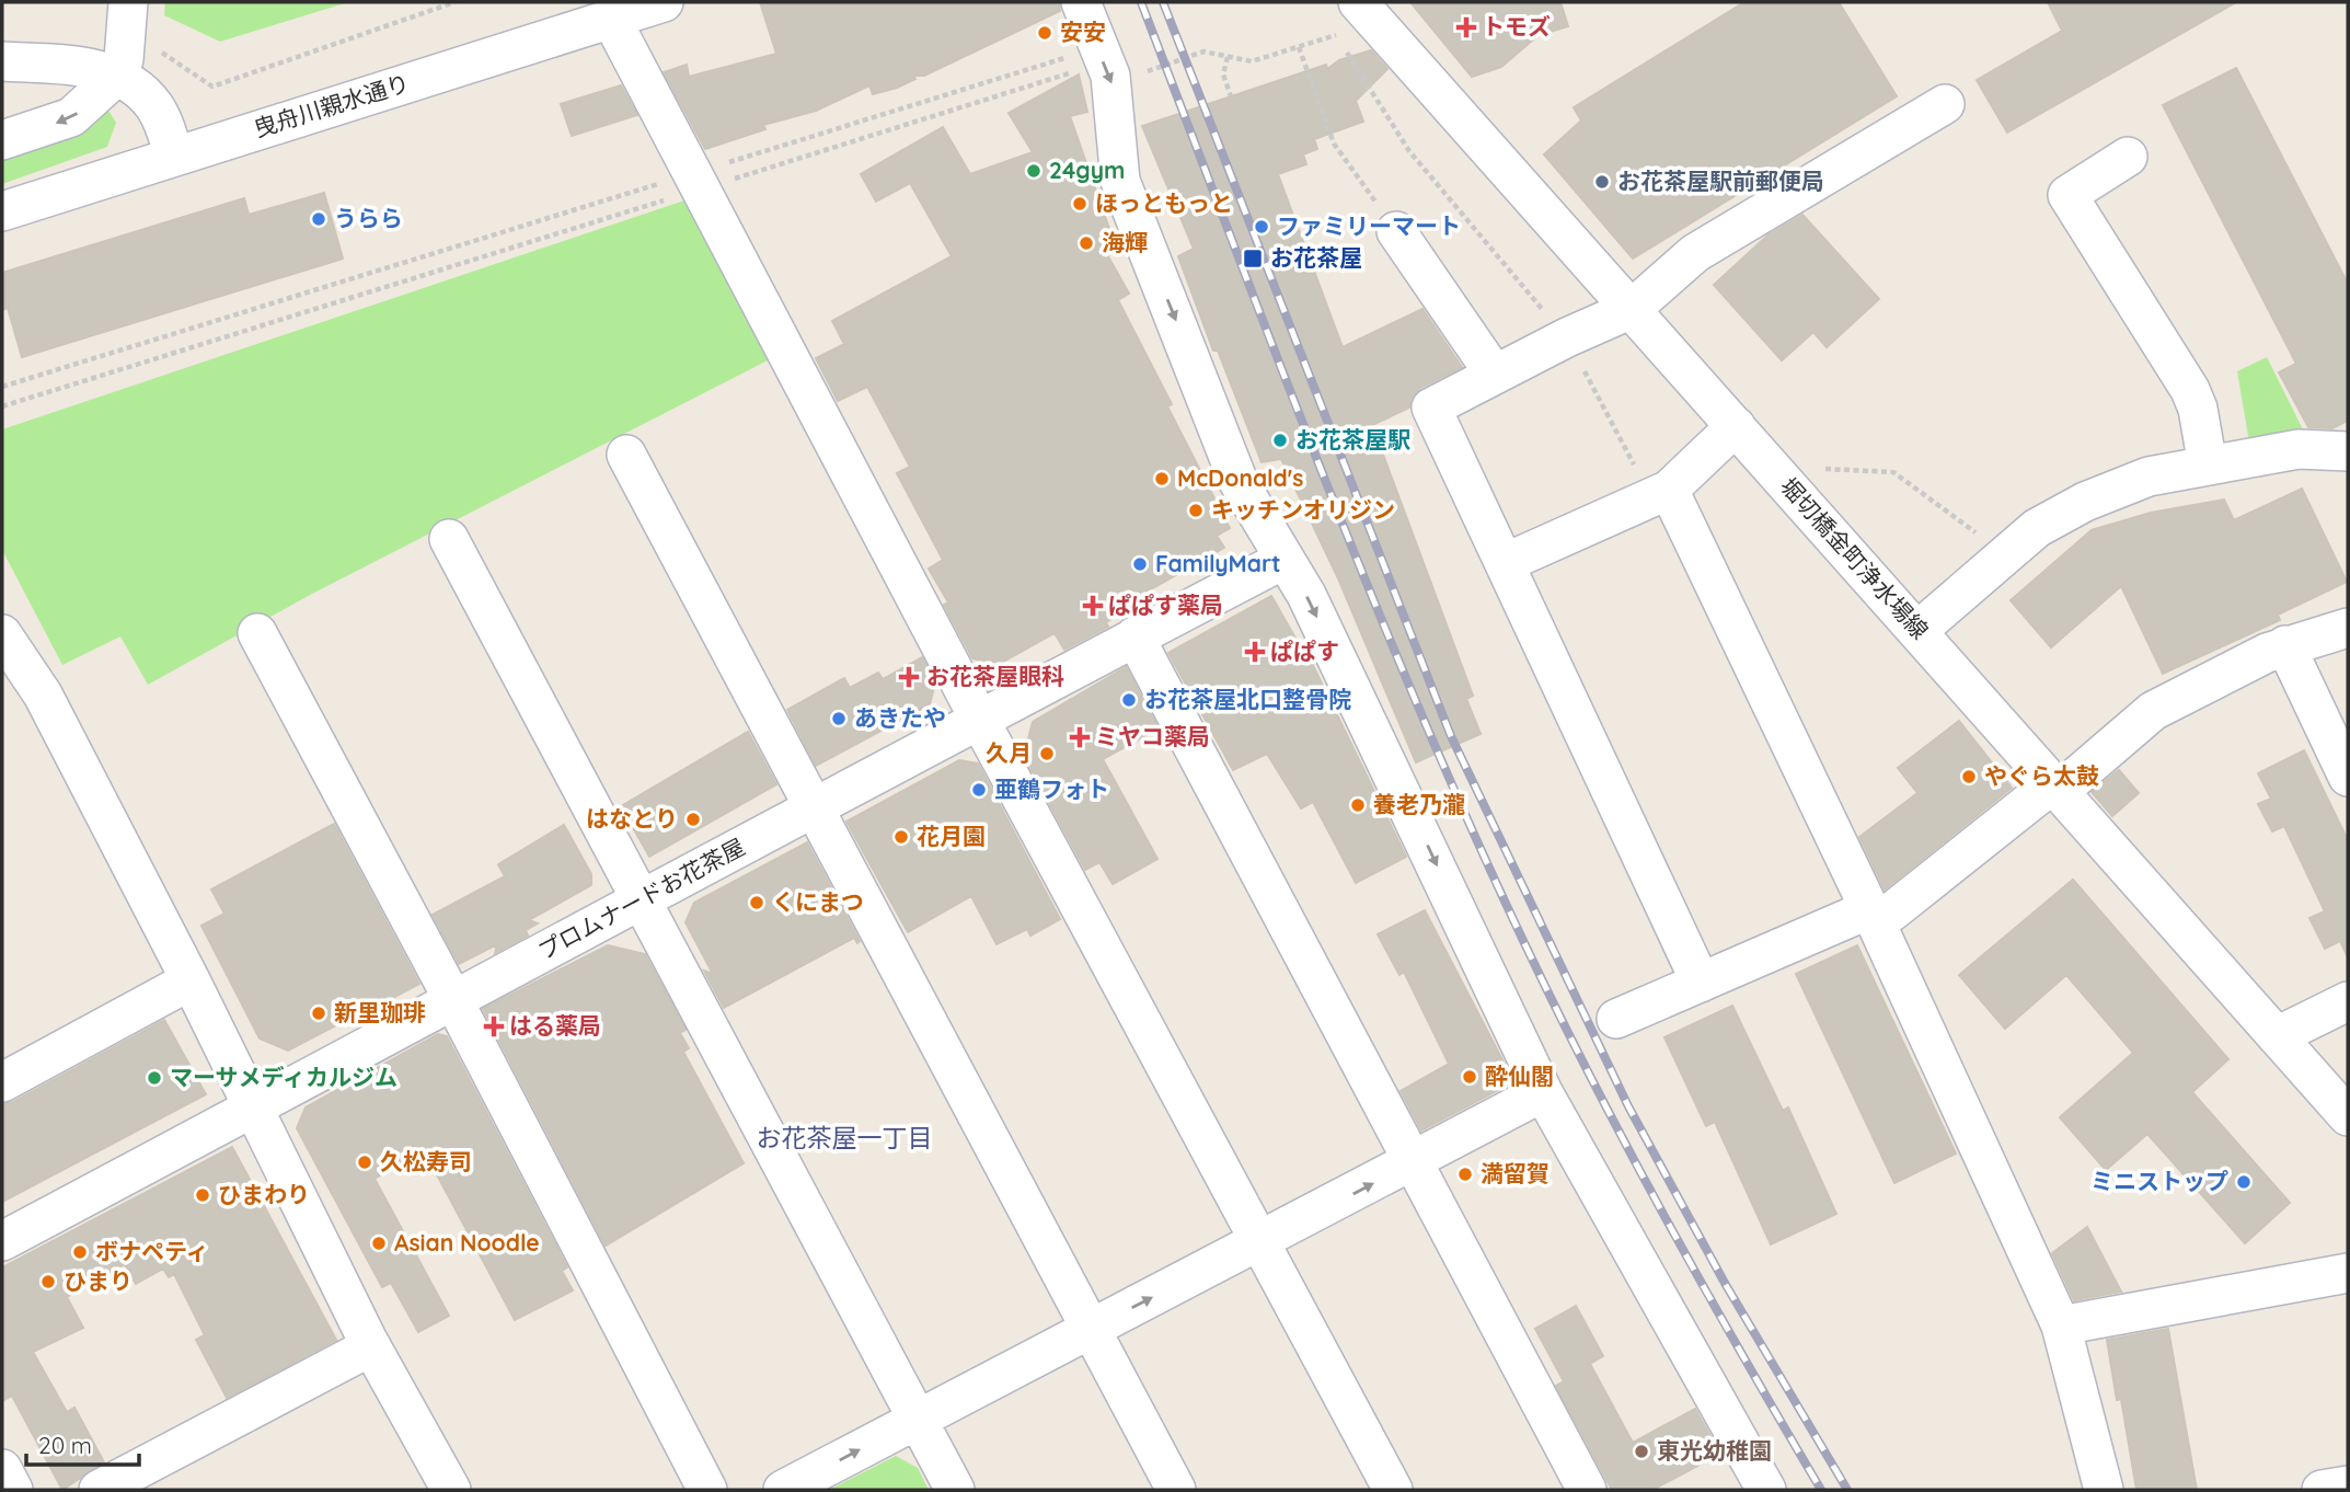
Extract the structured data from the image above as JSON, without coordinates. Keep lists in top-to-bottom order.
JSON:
{
  "streets": {
    "street": ["曳舟川親水通り", "堀切橋金町浄水場線", "プロムナードお花茶屋"]
  },
  "districts": ["お花茶屋一丁目"],
  "places": {
    "health": [
      "トモズ",
      "ぱぱす薬局",
      "ぱぱす",
      "お花茶屋眼科",
      "ミヤコ薬局",
      "はる薬局"
    ],
    "other": [
      "安安",
      "24gym",
      "お花茶屋駅前郵便局",
      "ほっともっと",
      "うらら",
      "ファミリーマート",
      "海輝",
      "お花茶屋駅",
      "McDonald's",
      "キッチンオリジン",
      "FamilyMart",
      "お花茶屋北口整骨院",
      "あきたや",
      "久月",
      "やぐら太鼓",
      "亜鶴フォト",
      "養老乃瀧",
      "はなとり",
      "花月園",
      "くにまつ",
      "新里珈琲",
      "酔仙閣",
      "マーサメディカルジム",
      "久松寿司",
      "満留賀",
      "ミニストップ",
      "ひまわり",
      "Asian Noodle",
      "ボナペティ",
      "ひまり",
      "東光幼稚園"
    ],
    "transit": ["お花茶屋"]
  },
  "scale_bar": "20 m"
}
